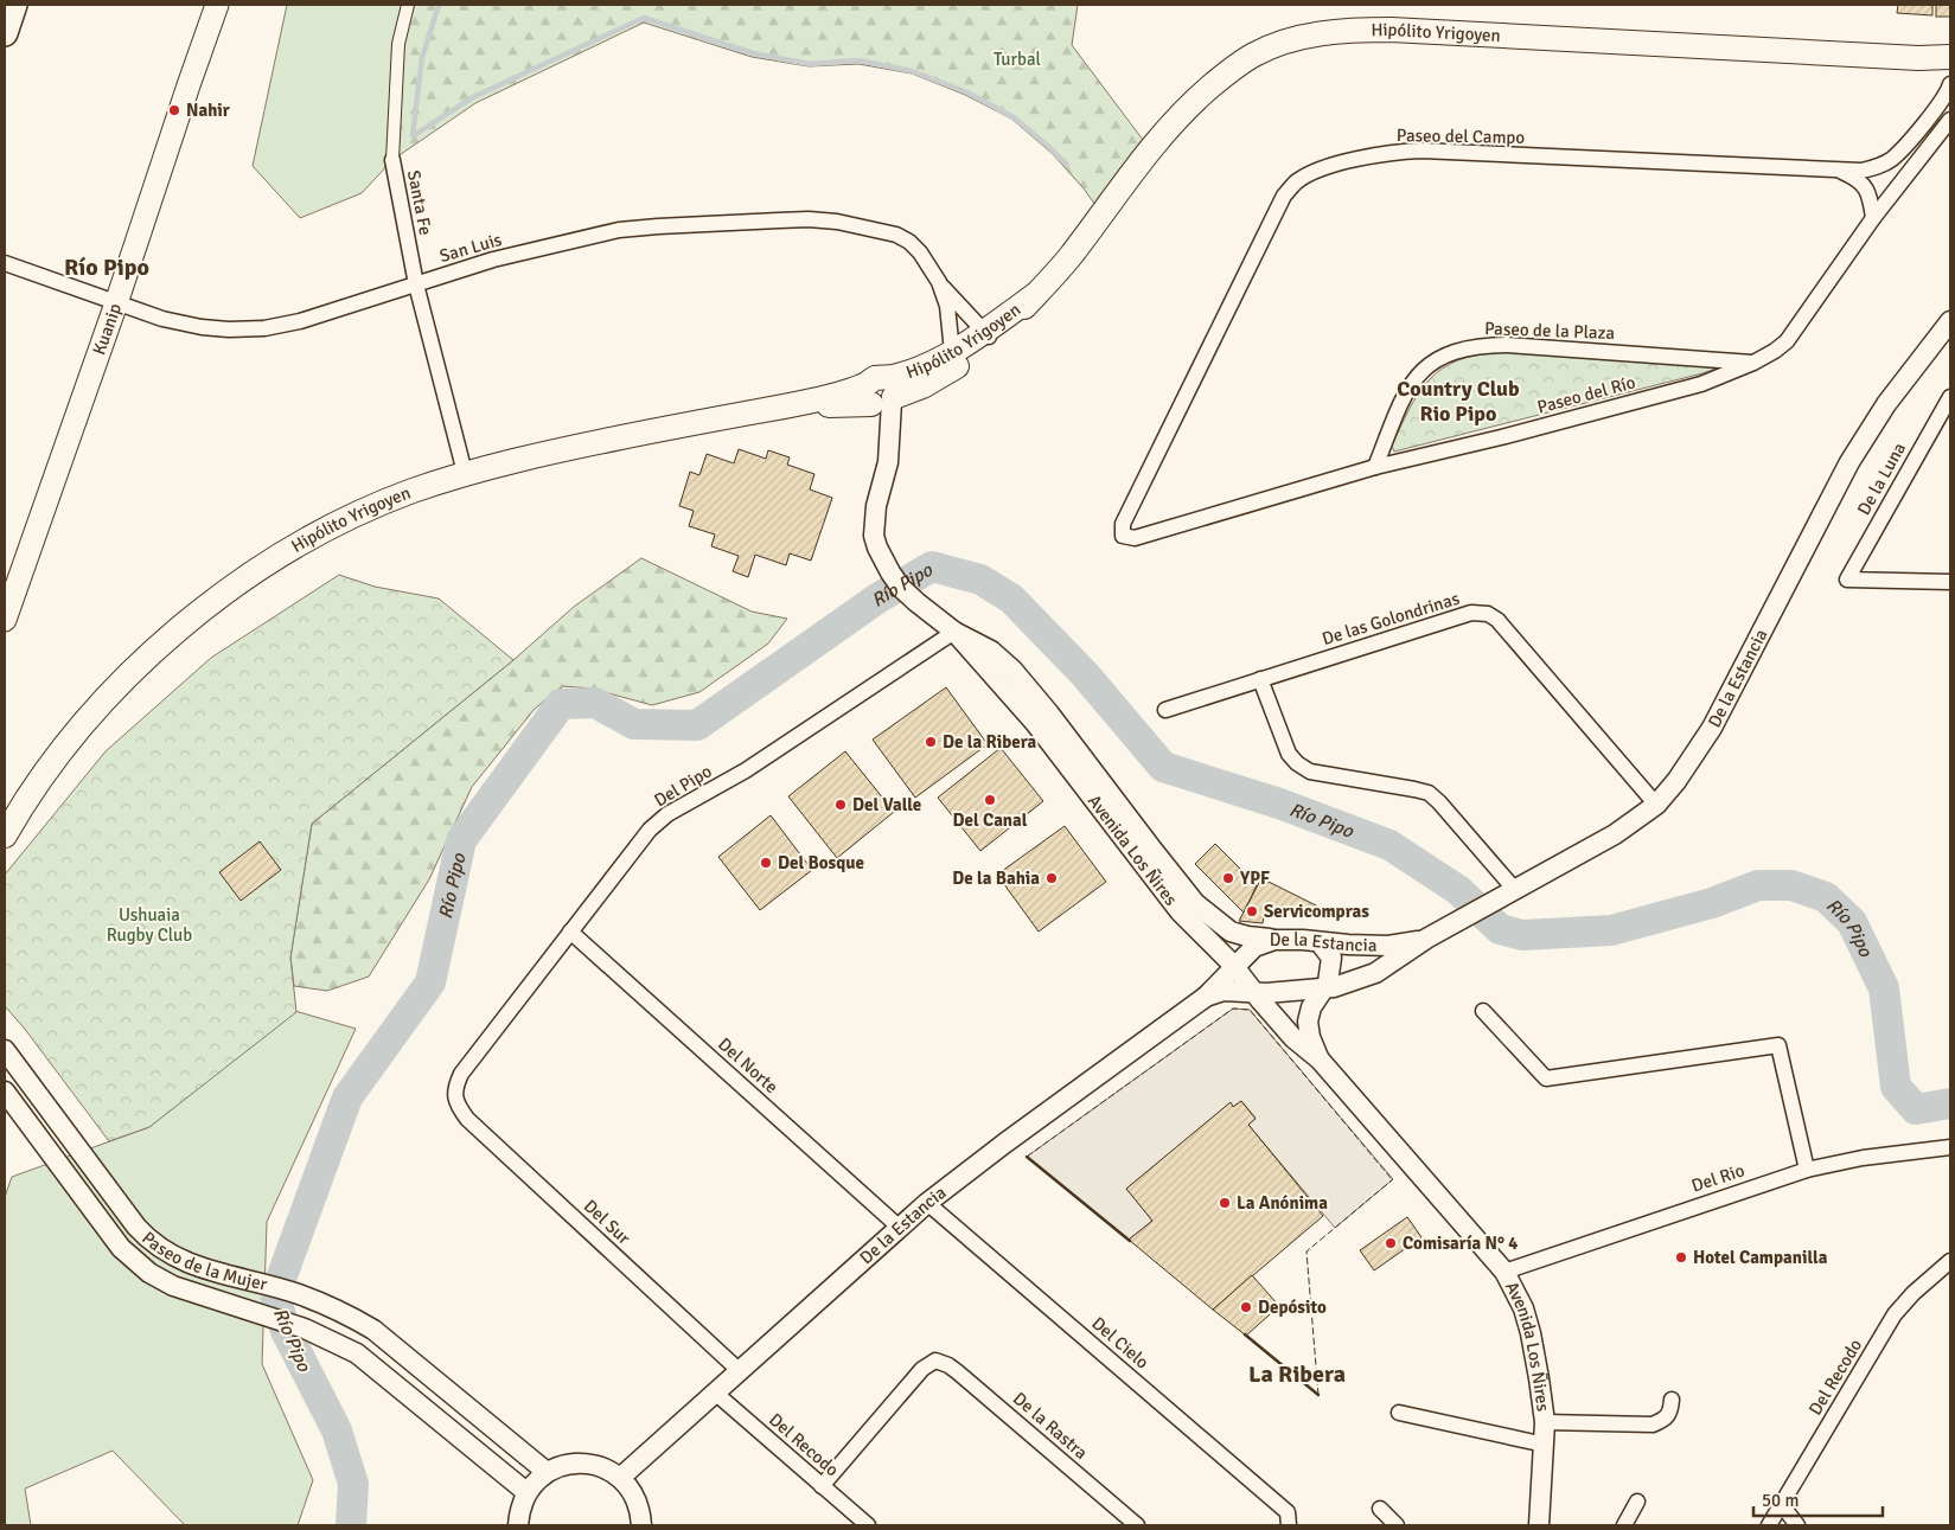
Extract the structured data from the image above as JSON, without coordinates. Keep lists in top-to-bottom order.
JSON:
{
  "streets": {
    "main road": ["Hipólito Yrigoyen", "Kuanip"],
    "street": [
      "Paseo del Campo",
      "Santa Fe",
      "San Luis",
      "Paseo de la Plaza",
      "Paseo del Río",
      "De la Luna",
      "De las Golondrinas",
      "De la Estancia",
      "Del Pipo",
      "Avenida Los Ñires",
      "Del Norte",
      "Del Rio",
      "Del Sur",
      "Paseo de la Mujer",
      "Del Cielo",
      "Del Recodo",
      "De la Rastra"
    ]
  },
  "crossings": [
    ["Hipólito Yrigoyen", "Santa Fe"],
    ["Hipólito Yrigoyen", "San Luis"],
    ["Hipólito Yrigoyen", "Avenida Los Ñires"],
    ["Paseo del Campo", "Paseo del Río"],
    ["Santa Fe", "San Luis"],
    ["San Luis", "Kuanip"],
    ["Paseo de la Plaza", "Paseo del Río"],
    ["De las Golondrinas", "De la Estancia"],
    ["De la Estancia", "Avenida Los Ñires"],
    ["De la Estancia", "Del Norte"],
    ["De la Estancia", "Del Sur"],
    ["De la Estancia", "Del Cielo"],
    ["De la Estancia", "Del Recodo"],
    ["Del Pipo", "Avenida Los Ñires"],
    ["Del Pipo", "Del Norte"],
    ["Del Pipo", "Del Sur"],
    ["Avenida Los Ñires", "Del Rio"],
    ["Del Recodo", "De la Rastra"]
  ],
  "districts": ["Río Pipo", "Country Club Rio Pipo", "La Ribera"],
  "water": ["Río Pipo"],
  "parks": ["Turbal", "Ushuaia Rugby Club"],
  "places": [
    "Nahir",
    "De la Ribera",
    "Del Canal",
    "Del Valle",
    "Del Bosque",
    "De la Bahia",
    "YPF",
    "Servicompras",
    "La Anónima",
    "Comisaría N° 4",
    "Hotel Campanilla",
    "Depósito"
  ],
  "scale_bar": "50 m"
}
